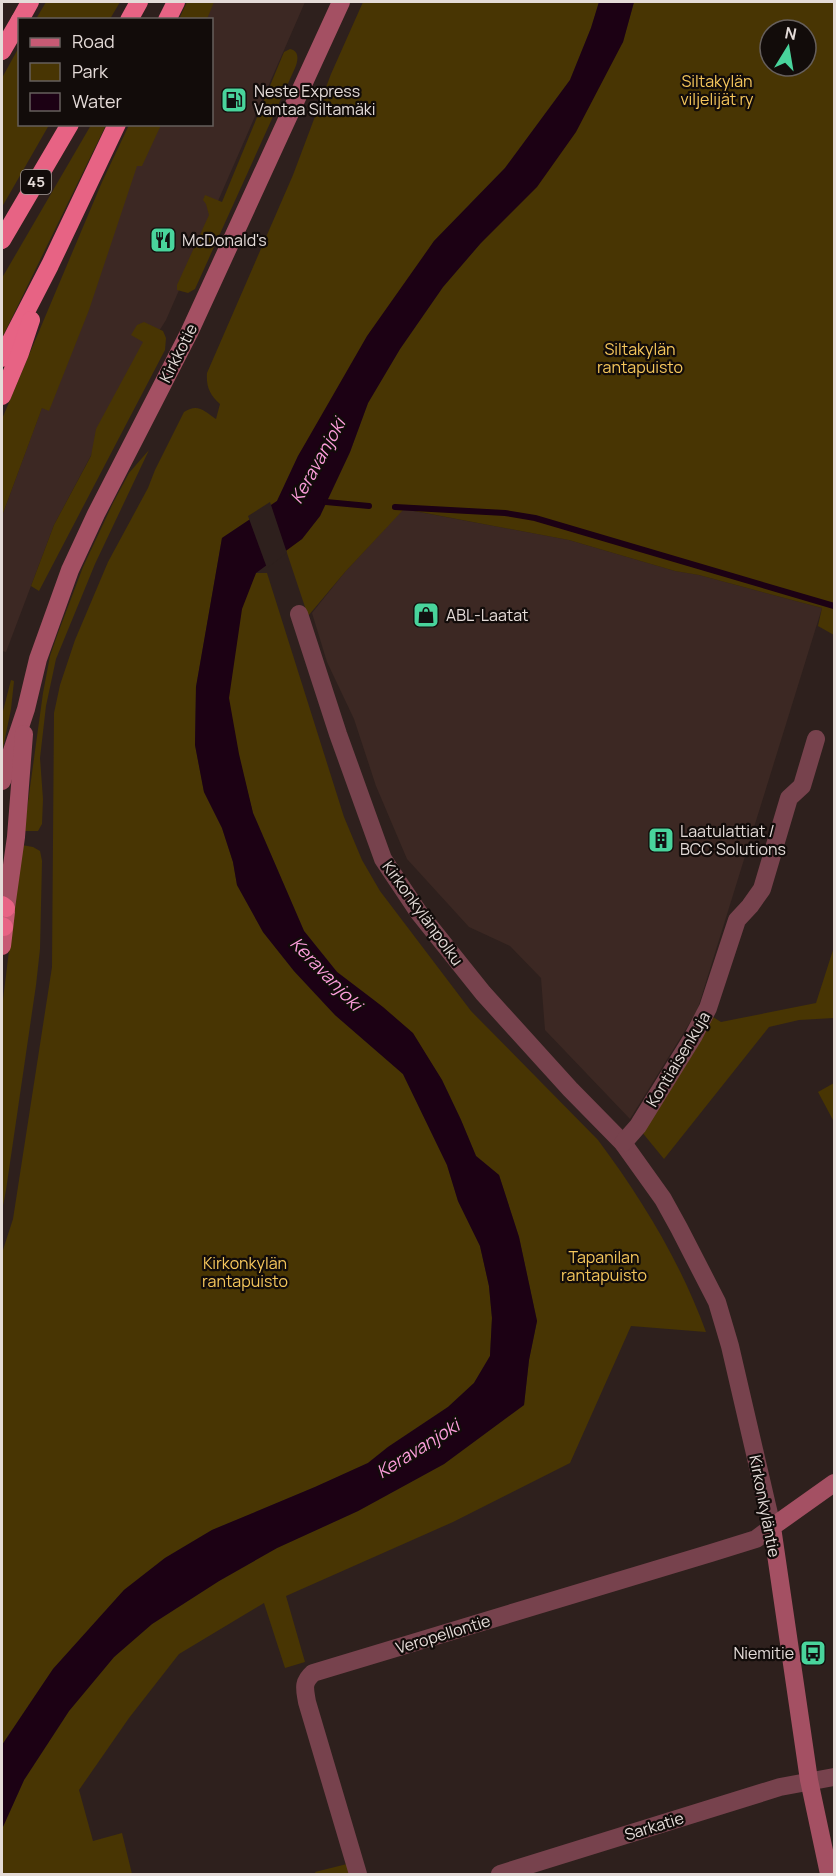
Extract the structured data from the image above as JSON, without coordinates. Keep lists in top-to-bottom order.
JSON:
{
  "streets": {
    "highway": ["45"],
    "main road": ["Kirkkotie"],
    "street": [
      "Kirkonkylänpolku",
      "Kontiaisenkuja",
      "Kirkonkyläntie",
      "Veropellontie",
      "Sarkatie"
    ]
  },
  "crossings": [
    ["Kirkonkylänpolku", "Kontiaisenkuja"],
    ["Kirkonkylänpolku", "Kirkonkyläntie"],
    ["Kirkonkyläntie", "Veropellontie"],
    ["Kirkonkyläntie", "Sarkatie"]
  ],
  "water": ["Keravanjoki"],
  "parks": [
    "Siltakylän viljelijät ry",
    "Siltakylän rantapuisto",
    "Tapanilan rantapuisto",
    "Kirkonkylän rantapuisto"
  ],
  "places": {
    "fuel station": ["Neste Express Vantaa Siltamäki"],
    "restaurant": ["McDonald's"],
    "shop": ["ABL-Laatat"],
    "building": ["Laatulattiat / BCC Solutions"],
    "bus stop": ["Niemitie"]
  },
  "legend": ["Road", "Park", "Water"],
  "north": "top"
}
